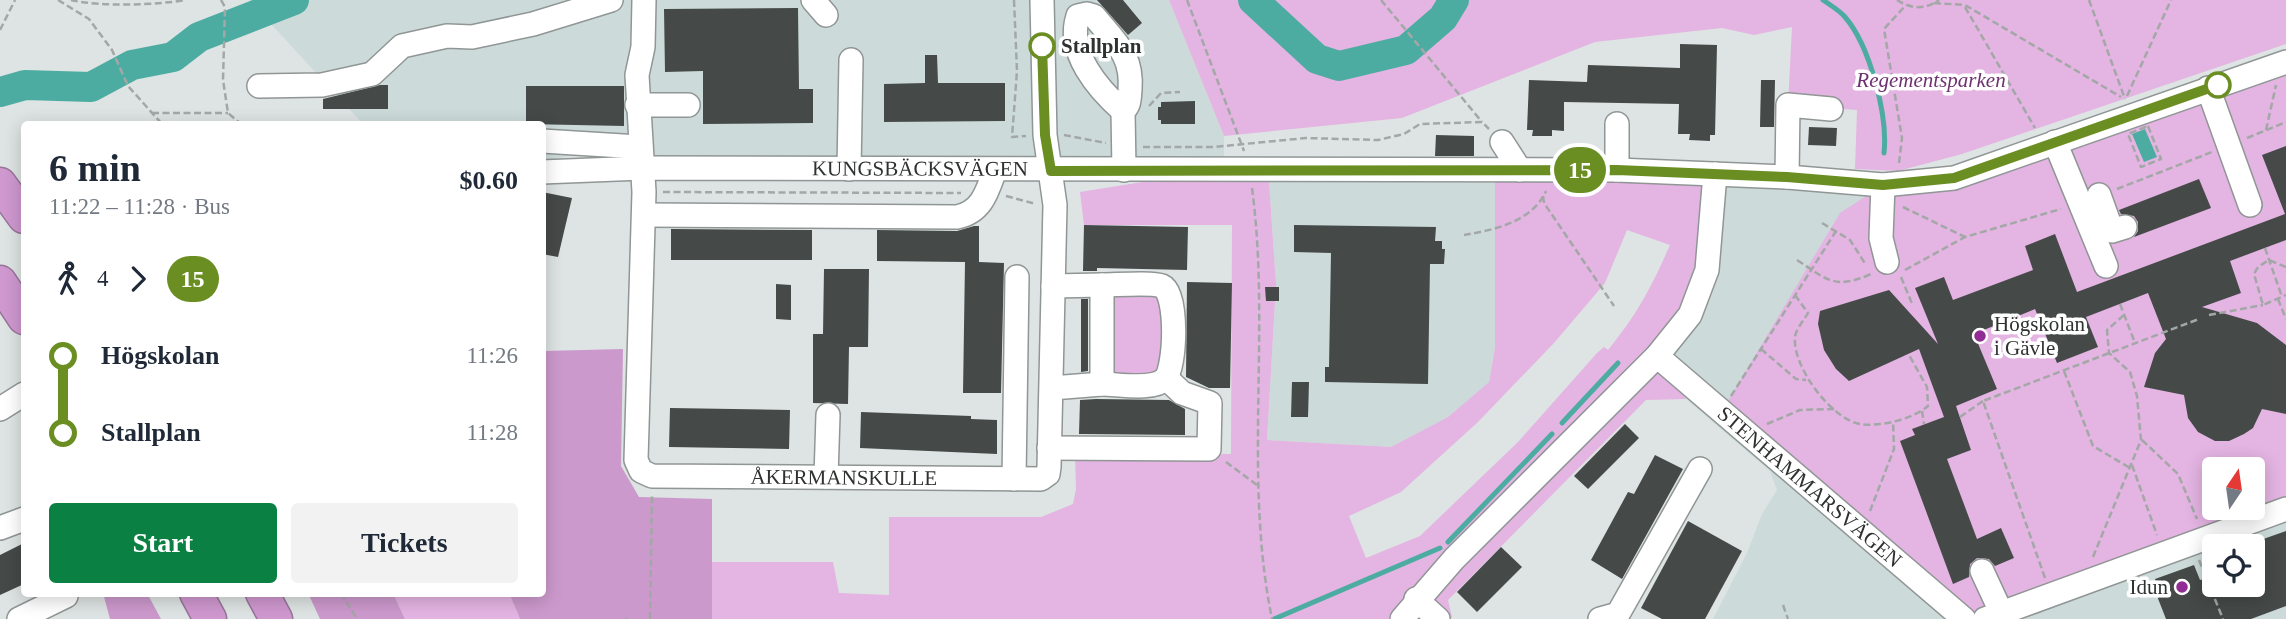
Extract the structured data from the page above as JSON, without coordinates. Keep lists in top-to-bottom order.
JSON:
{
  "streets": {
    "street": ["KUNGSBÄCKSVÄGEN", "ÅKERMANSKULLE", "STENHAMMARSVÄGEN"]
  },
  "crossings": [
    ["KUNGSBÄCKSVÄGEN", "ÅKERMANSKULLE"]
  ],
  "parks": ["Regementsparken"],
  "places": ["Stallplan", "Högskolan i Gävle", "Idun"],
  "lines": ["bus line 15"],
  "north": "top",
  "page": {
    "on_map": "15",
    "heading": ["6 min", "11:22 – 11:28 · Bus", "$0.60"],
    "legs": ["4", "15"],
    "list": [
      {
        "name": "Högskolan",
        "value": "11:26"
      },
      {
        "name": "Stallplan",
        "value": "11:28"
      }
    ],
    "buttons": ["Start", "Tickets"]
  }
}
